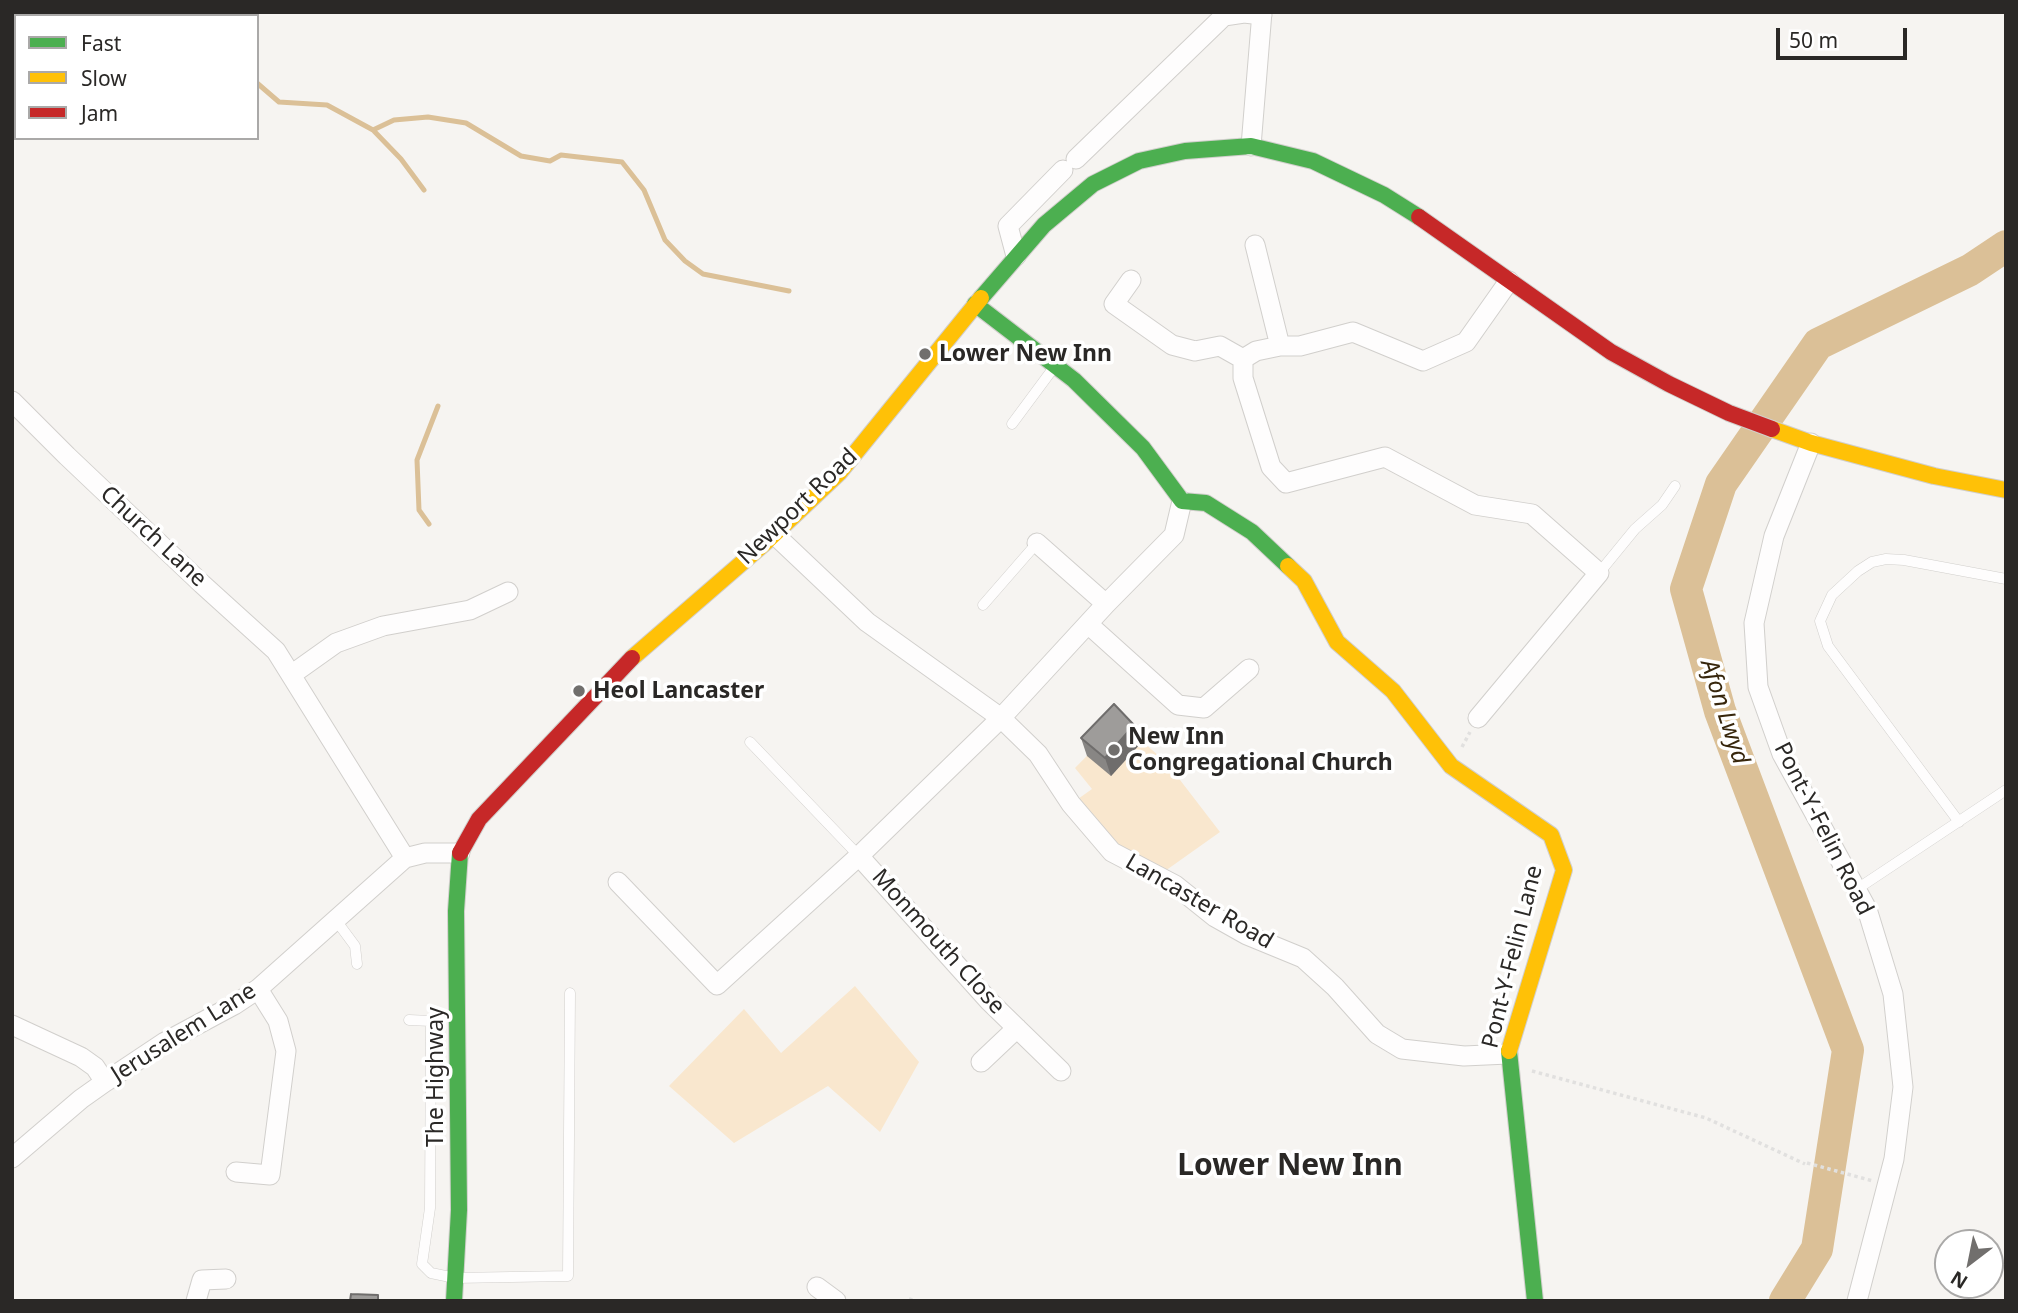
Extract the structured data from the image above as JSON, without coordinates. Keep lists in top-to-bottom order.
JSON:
{
  "streets": {
    "street": [
      "Newport Road",
      "Church Lane",
      "Pont-Y-Felin Road",
      "Lancaster Road",
      "Monmouth Close",
      "Pont-Y-Felin Lane",
      "Jerusalem Lane",
      "The Highway"
    ]
  },
  "crossings": [
    ["Newport Road", "Pont-Y-Felin Road"],
    ["Newport Road", "Lancaster Road"],
    ["Newport Road", "The Highway"],
    ["Church Lane", "Jerusalem Lane"],
    ["Lancaster Road", "Pont-Y-Felin Lane"]
  ],
  "districts": ["Lower New Inn"],
  "water": ["Afon Lwyd"],
  "places": ["Lower New Inn", "Heol Lancaster", "New Inn Congregational Church"],
  "legend": ["Fast", "Slow", "Jam"],
  "scale_bar": "50 m",
  "north": "bottom left"
}
